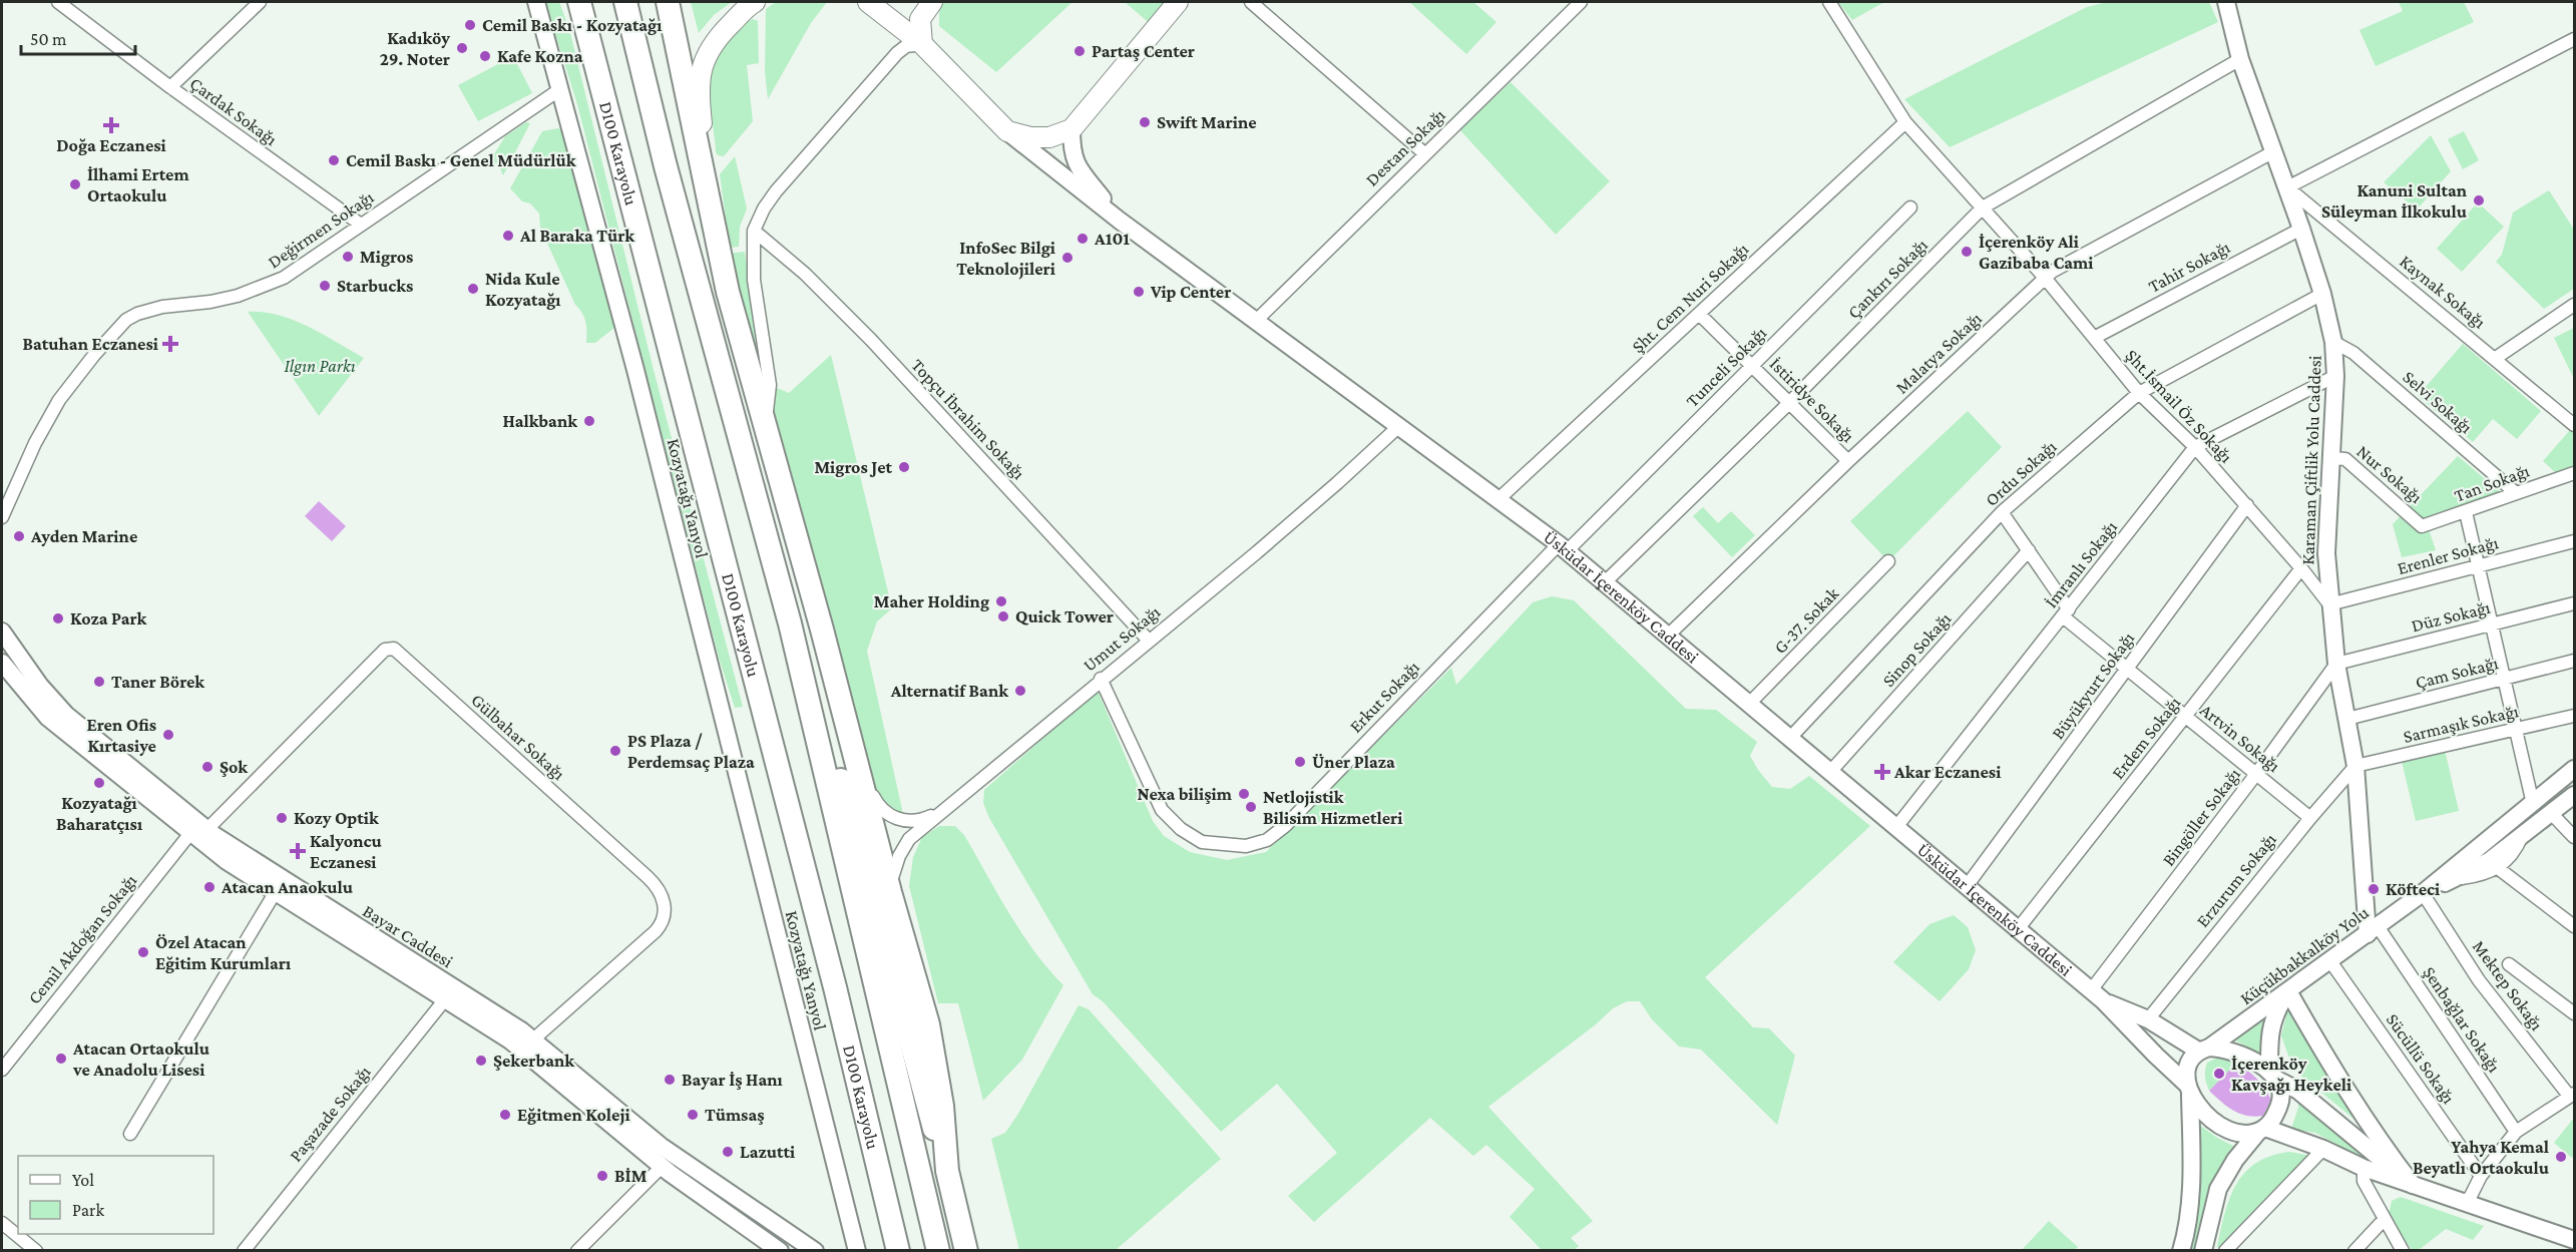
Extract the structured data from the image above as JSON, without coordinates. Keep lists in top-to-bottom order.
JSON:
{
  "streets": {
    "highway": ["D100 Karayolu"],
    "main road": [
      "Karaman Çiftlik Yolu Caddesi",
      "Kozyatağı Yanyol",
      "Üsküdar İçerenköy Caddesi",
      "Bayar Caddesi",
      "Küçükbakkalköy Yolu"
    ],
    "street": [
      "Çardak Sokağı",
      "Destan Sokağı",
      "Değirmen Sokağı",
      "Tahir Sokağı",
      "Çankırı Sokağı",
      "Kaynak Sokağı",
      "Şht. Cem Nuri Sokağı",
      "Malatya Sokağı",
      "Tunceli Sokağı",
      "İstiridye Sokağı",
      "Selvi Sokağı",
      "Şht.İsmail Öz Sokağı",
      "Topçu İbrahim Sokağı",
      "Ordu Sokağı",
      "Nur Sokağı",
      "Tan Sokağı",
      "Erenler Sokağı",
      "İmranlı Sokağı",
      "Düz Sokağı",
      "G-37. Sokak",
      "Umut Sokağı",
      "Sinop Sokağı",
      "Çam Sokağı",
      "Büyükyurt Sokağı",
      "Erkut Sokağı",
      "Sarmaşık Sokağı",
      "Gülbahar Sokağı",
      "Erdem Sokağı",
      "Artvin Sokağı",
      "Bingöller Sokağı",
      "Erzurum Sokağı",
      "Cemil Akdoğan Sokağı",
      "Mektep Sokağı",
      "Şenbağlar Sokağı",
      "Sücüllü Sokağı",
      "Paşazade Sokağı"
    ]
  },
  "crossings": [
    ["Çardak Sokağı", "Değirmen Sokağı"],
    ["Destan Sokağı", "Üsküdar İçerenköy Caddesi"],
    ["Değirmen Sokağı", "Kozyatağı Yanyol"],
    ["Tahir Sokağı", "Şht.İsmail Öz Sokağı"],
    ["Tahir Sokağı", "Karaman Çiftlik Yolu Caddesi"],
    ["Çankırı Sokağı", "İstiridye Sokağı"],
    ["Çankırı Sokağı", "Şht.İsmail Öz Sokağı"],
    ["Çankırı Sokağı", "Karaman Çiftlik Yolu Caddesi"],
    ["Çankırı Sokağı", "Üsküdar İçerenköy Caddesi"],
    ["Kaynak Sokağı", "Karaman Çiftlik Yolu Caddesi"],
    ["Şht. Cem Nuri Sokağı", "İstiridye Sokağı"],
    ["Şht. Cem Nuri Sokağı", "Şht.İsmail Öz Sokağı"],
    ["Şht. Cem Nuri Sokağı", "Üsküdar İçerenköy Caddesi"],
    ["Malatya Sokağı", "İstiridye Sokağı"],
    ["Malatya Sokağı", "Şht.İsmail Öz Sokağı"],
    ["Malatya Sokağı", "Karaman Çiftlik Yolu Caddesi"],
    ["Malatya Sokağı", "Üsküdar İçerenköy Caddesi"],
    ["Tunceli Sokağı", "İstiridye Sokağı"],
    ["Tunceli Sokağı", "Üsküdar İçerenköy Caddesi"],
    ["Tunceli Sokağı", "Erkut Sokağı"],
    ["Selvi Sokağı", "Karaman Çiftlik Yolu Caddesi"],
    ["Selvi Sokağı", "Tan Sokağı"],
    ["Şht.İsmail Öz Sokağı", "Karaman Çiftlik Yolu Caddesi"],
    ["Şht.İsmail Öz Sokağı", "Ordu Sokağı"],
    ["Şht.İsmail Öz Sokağı", "Erenler Sokağı"],
    ["Şht.İsmail Öz Sokağı", "İmranlı Sokağı"],
    ["Şht.İsmail Öz Sokağı", "Büyükyurt Sokağı"],
    ["Şht.İsmail Öz Sokağı", "Erdem Sokağı"],
    ["Topçu İbrahim Sokağı", "Umut Sokağı"],
    ["Karaman Çiftlik Yolu Caddesi", "Ordu Sokağı"],
    ["Karaman Çiftlik Yolu Caddesi", "Nur Sokağı"],
    ["Karaman Çiftlik Yolu Caddesi", "Erenler Sokağı"],
    ["Karaman Çiftlik Yolu Caddesi", "İmranlı Sokağı"],
    ["Karaman Çiftlik Yolu Caddesi", "Düz Sokağı"],
    ["Karaman Çiftlik Yolu Caddesi", "Çam Sokağı"],
    ["Karaman Çiftlik Yolu Caddesi", "Sarmaşık Sokağı"],
    ["Karaman Çiftlik Yolu Caddesi", "Bingöller Sokağı"],
    ["Karaman Çiftlik Yolu Caddesi", "Erzurum Sokağı"],
    ["Karaman Çiftlik Yolu Caddesi", "Küçükbakkalköy Yolu"],
    ["Karaman Çiftlik Yolu Caddesi", "Şenbağlar Sokağı"],
    ["Ordu Sokağı", "Üsküdar İçerenköy Caddesi"],
    ["Ordu Sokağı", "Artvin Sokağı"],
    ["Nur Sokağı", "Tan Sokağı"],
    ["İmranlı Sokağı", "Üsküdar İçerenköy Caddesi"],
    ["İmranlı Sokağı", "Artvin Sokağı"],
    ["Üsküdar İçerenköy Caddesi", "G-37. Sokak"],
    ["Üsküdar İçerenköy Caddesi", "Umut Sokağı"],
    ["Üsküdar İçerenköy Caddesi", "Sinop Sokağı"],
    ["Üsküdar İçerenköy Caddesi", "Büyükyurt Sokağı"],
    ["Üsküdar İçerenköy Caddesi", "Erkut Sokağı"],
    ["Üsküdar İçerenköy Caddesi", "Erdem Sokağı"],
    ["Üsküdar İçerenköy Caddesi", "Bingöller Sokağı"],
    ["Düz Sokağı", "Bingöller Sokağı"],
    ["Umut Sokağı", "Erkut Sokağı"],
    ["Sinop Sokağı", "Artvin Sokağı"],
    ["Büyükyurt Sokağı", "Artvin Sokağı"],
    ["Sarmaşık Sokağı", "Erzurum Sokağı"],
    ["Gülbahar Sokağı", "Bayar Caddesi"],
    ["Gülbahar Sokağı", "Cemil Akdoğan Sokağı"],
    ["Erdem Sokağı", "Artvin Sokağı"],
    ["Artvin Sokağı", "Bingöller Sokağı"],
    ["Artvin Sokağı", "Erzurum Sokağı"],
    ["Bayar Caddesi", "Cemil Akdoğan Sokağı"],
    ["Bayar Caddesi", "Paşazade Sokağı"],
    ["Küçükbakkalköy Yolu", "Mektep Sokağı"],
    ["Küçükbakkalköy Yolu", "Şenbağlar Sokağı"],
    ["Küçükbakkalköy Yolu", "Sücüllü Sokağı"]
  ],
  "parks": ["Ilgın Parkı"],
  "places": {
    "other": [
      "Cemil Baskı - Kozyatağı",
      "Kadıköy 29. Noter",
      "Partaş Center",
      "Kafe Kozna",
      "Swift Marine",
      "Cemil Baskı - Genel Müdürlük",
      "İlhami Ertem Ortaokulu",
      "Kanuni Sultan Süleyman İlkokulu",
      "Al Baraka Türk",
      "A101",
      "İçerenköy Ali Gazibaba Cami",
      "Migros",
      "InfoSec Bilgi Teknolojileri",
      "Starbucks",
      "Nida Kule Kozyatağı",
      "Vip Center",
      "Halkbank",
      "Migros Jet",
      "Ayden Marine",
      "Maher Holding",
      "Quick Tower",
      "Koza Park",
      "Taner Börek",
      "Alternatif Bank",
      "Eren Ofis Kırtasiye",
      "PS Plaza / Perdemsaç Plaza",
      "Üner Plaza",
      "Şok",
      "Kozyatağı Baharatçısı",
      "Nexa bilişim",
      "Netlojistik Bilisim Hizmetleri",
      "Kozy Optik",
      "Atacan Anaokulu",
      "Köfteci",
      "Özel Atacan Eğitim Kurumları",
      "Atacan Ortaokulu ve Anadolu Lisesi",
      "Şekerbank",
      "İçerenköy Kavşağı Heykeli",
      "Bayar İş Hanı",
      "Eğitmen Koleji",
      "Tümsaş",
      "Lazutti",
      "Yahya Kemal Beyatlı Ortaokulu",
      "BİM"
    ],
    "health": [
      "Doğa Eczanesi",
      "Batuhan Eczanesi",
      "Akar Eczanesi",
      "Kalyoncu Eczanesi"
    ]
  },
  "legend": ["Yol", "Park"],
  "scale_bar": "50 m"
}
